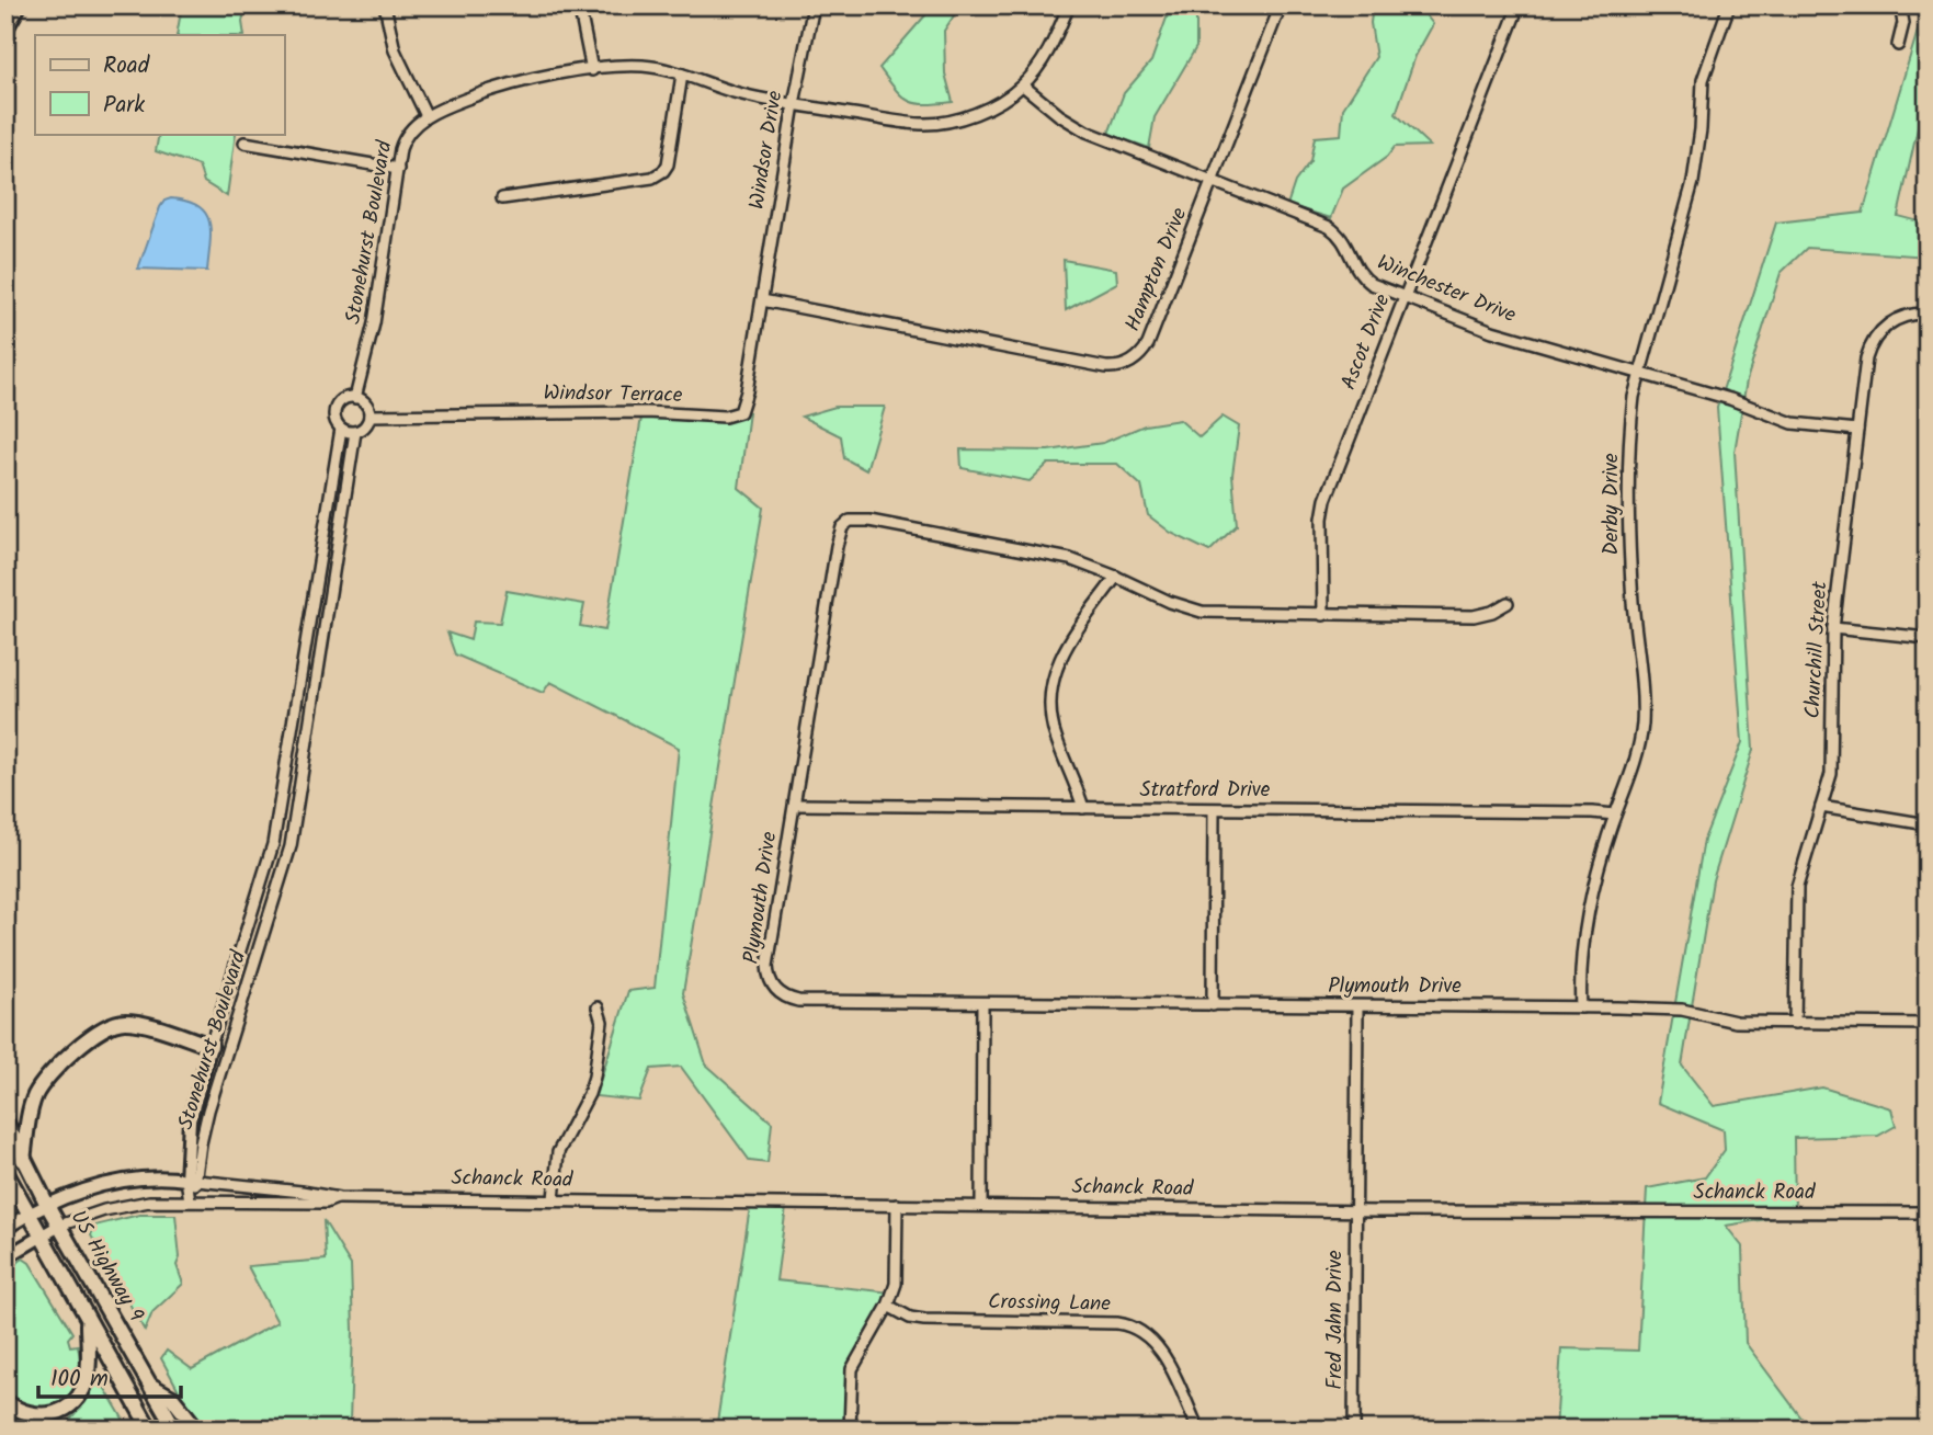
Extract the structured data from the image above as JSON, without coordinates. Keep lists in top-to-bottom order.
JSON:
{
  "streets": {
    "highway": ["US Highway 9"],
    "main road": ["Stonehurst Boulevard", "Schanck Road"],
    "street": [
      "Windsor Drive",
      "Hampton Drive",
      "Winchester Drive",
      "Ascot Drive",
      "Windsor Terrace",
      "Derby Drive",
      "Churchill Street",
      "Stratford Drive",
      "Plymouth Drive",
      "Crossing Lane",
      "Fred Jahn Drive"
    ]
  },
  "crossings": [
    ["Windsor Drive", "Stonehurst Boulevard"],
    ["Windsor Drive", "Hampton Drive"],
    ["Windsor Drive", "Windsor Terrace"],
    ["Stonehurst Boulevard", "Winchester Drive"],
    ["Stonehurst Boulevard", "Windsor Terrace"],
    ["Stonehurst Boulevard", "Schanck Road"],
    ["Hampton Drive", "Winchester Drive"],
    ["Hampton Drive", "Windsor Terrace"],
    ["Winchester Drive", "Ascot Drive"],
    ["Winchester Drive", "Derby Drive"],
    ["Winchester Drive", "Churchill Street"],
    ["Ascot Drive", "Plymouth Drive"],
    ["Derby Drive", "Stratford Drive"],
    ["Derby Drive", "Plymouth Drive"],
    ["Churchill Street", "Plymouth Drive"],
    ["Stratford Drive", "Plymouth Drive"],
    ["Plymouth Drive", "Fred Jahn Drive"],
    ["Schanck Road", "US Highway 9"],
    ["Schanck Road", "Fred Jahn Drive"]
  ],
  "legend": ["Road", "Park"],
  "scale_bar": "100 m"
}
